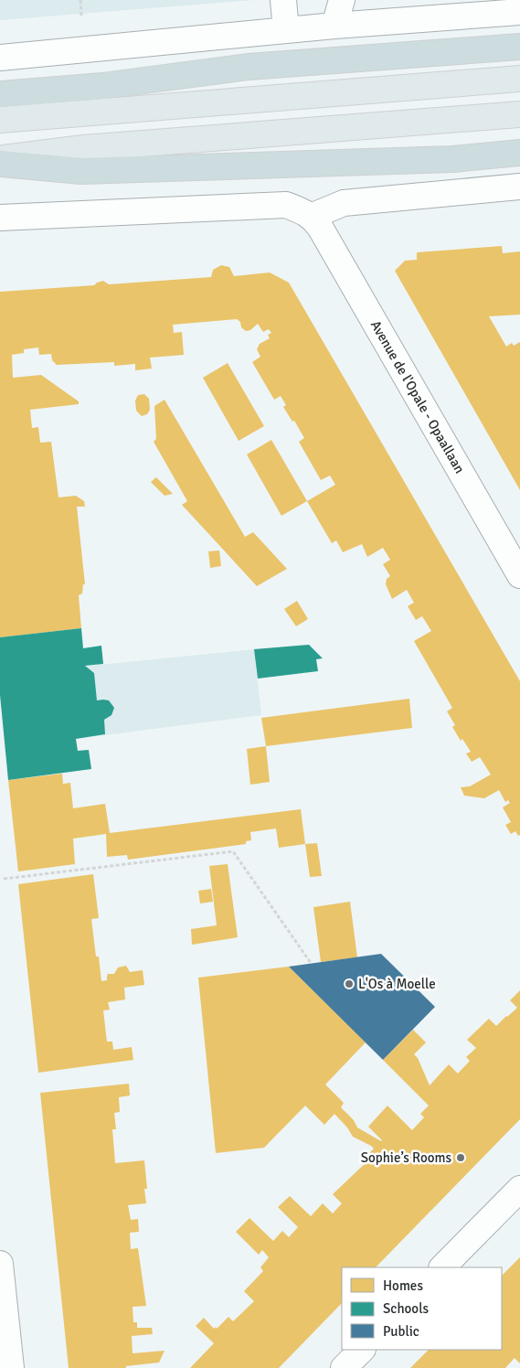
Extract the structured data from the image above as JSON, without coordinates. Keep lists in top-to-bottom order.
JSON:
{
  "streets": {
    "street": ["Avenue de l'Opale - Opaallaan"]
  },
  "places": ["L'Os à Moelle", "Sophie’s Rooms"],
  "legend": ["Homes", "Schools", "Public"]
}
